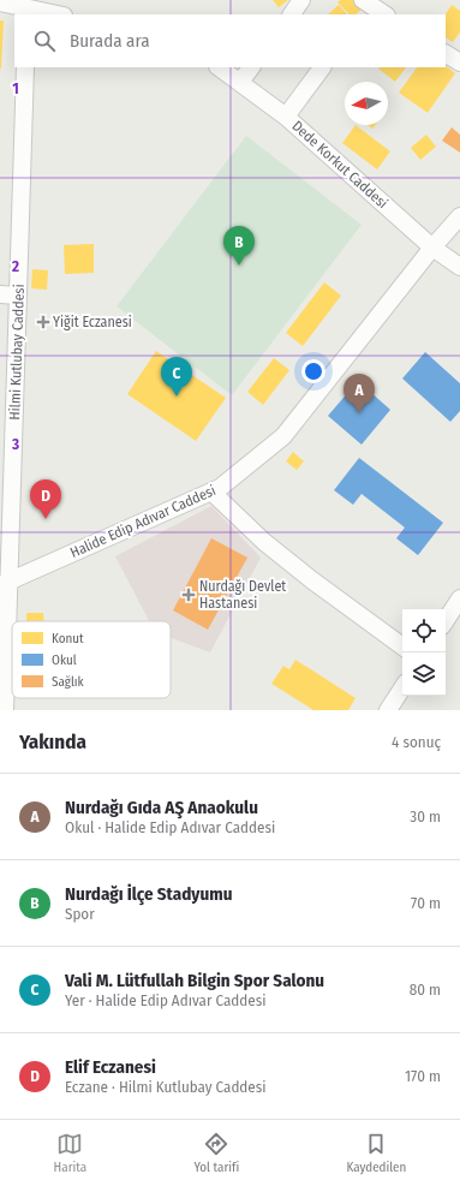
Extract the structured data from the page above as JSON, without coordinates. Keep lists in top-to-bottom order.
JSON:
{
  "streets": {
    "street": ["Dede Korkut Caddesi", "Hilmi Kutlubay Caddesi", "Halide Edip Adıvar Caddesi"]
  },
  "crossings": [
    ["Dede Korkut Caddesi", "Halide Edip Adıvar Caddesi"],
    ["Hilmi Kutlubay Caddesi", "Halide Edip Adıvar Caddesi"]
  ],
  "places": {
    "health": ["Yiğit Eczanesi", "Nurdağı Devlet Hastanesi"]
  },
  "legend": ["Konut", "Okul", "Sağlık"],
  "north": "left",
  "page": {
    "search": "Burada ara",
    "pins": [
      "B",
      "C",
      "A",
      "D"
    ],
    "heading": ["Yakında", "4 sonuç"],
    "list": [
      {
        "mark": "A",
        "name": "Nurdağı Gıda AŞ Anaokulu",
        "note": "Okul · Halide Edip Adıvar Caddesi",
        "value": "30 m"
      },
      {
        "mark": "B",
        "name": "Nurdağı İlçe Stadyumu",
        "note": "Spor",
        "value": "70 m"
      },
      {
        "mark": "C",
        "name": "Vali M. Lütfullah Bilgin Spor Salonu",
        "note": "Yer · Halide Edip Adıvar Caddesi",
        "value": "80 m"
      },
      {
        "mark": "D",
        "name": "Elif Eczanesi",
        "note": "Eczane · Hilmi Kutlubay Caddesi",
        "value": "170 m"
      }
    ],
    "nav": ["Harita", "Yol tarifi", "Kaydedilen"]
  },
  "grid": {
    "rows": ["1", "2", "3"]
  }
}
